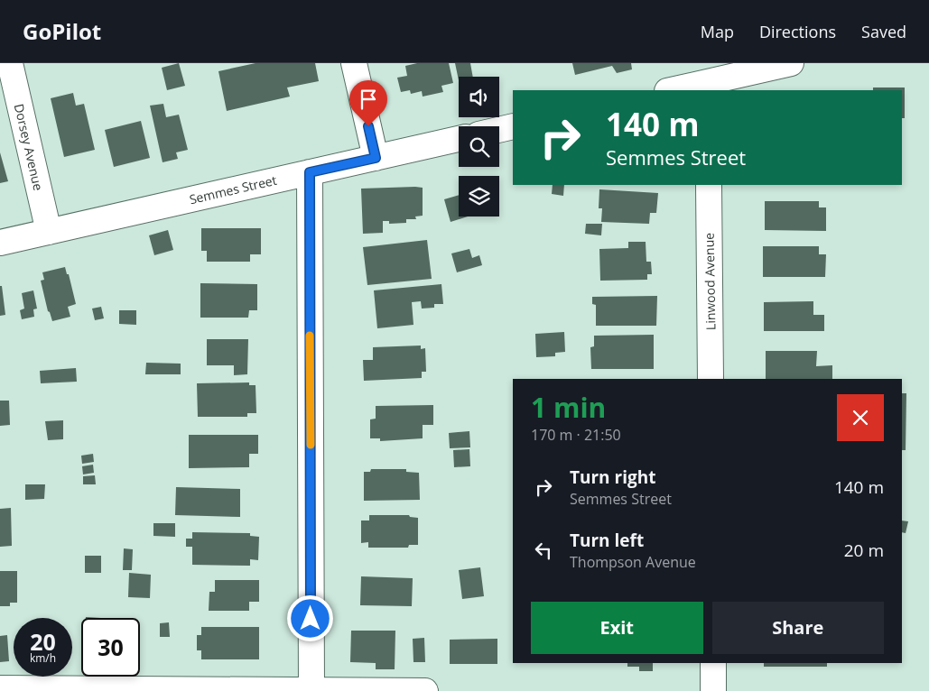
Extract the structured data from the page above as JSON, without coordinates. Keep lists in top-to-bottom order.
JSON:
{
  "streets": {
    "street": ["Dorsey Avenue", "Semmes Street", "Linwood Avenue"]
  },
  "crossings": [
    ["Dorsey Avenue", "Semmes Street"]
  ],
  "page": {
    "header": "GoPilot",
    "nav": ["Map", "Directions", "Saved"],
    "turn": ["140 m", "Semmes Street"],
    "heading": ["1 min", "170 m · 21:50"],
    "list": [
      {
        "name": "Turn right",
        "note": "Semmes Street",
        "value": "140 m"
      },
      {
        "name": "Turn left",
        "note": "Thompson Avenue",
        "value": "20 m"
      }
    ],
    "buttons": ["Exit", "Share"],
    "speed": "20 km/h",
    "limit": "30"
  }
}
